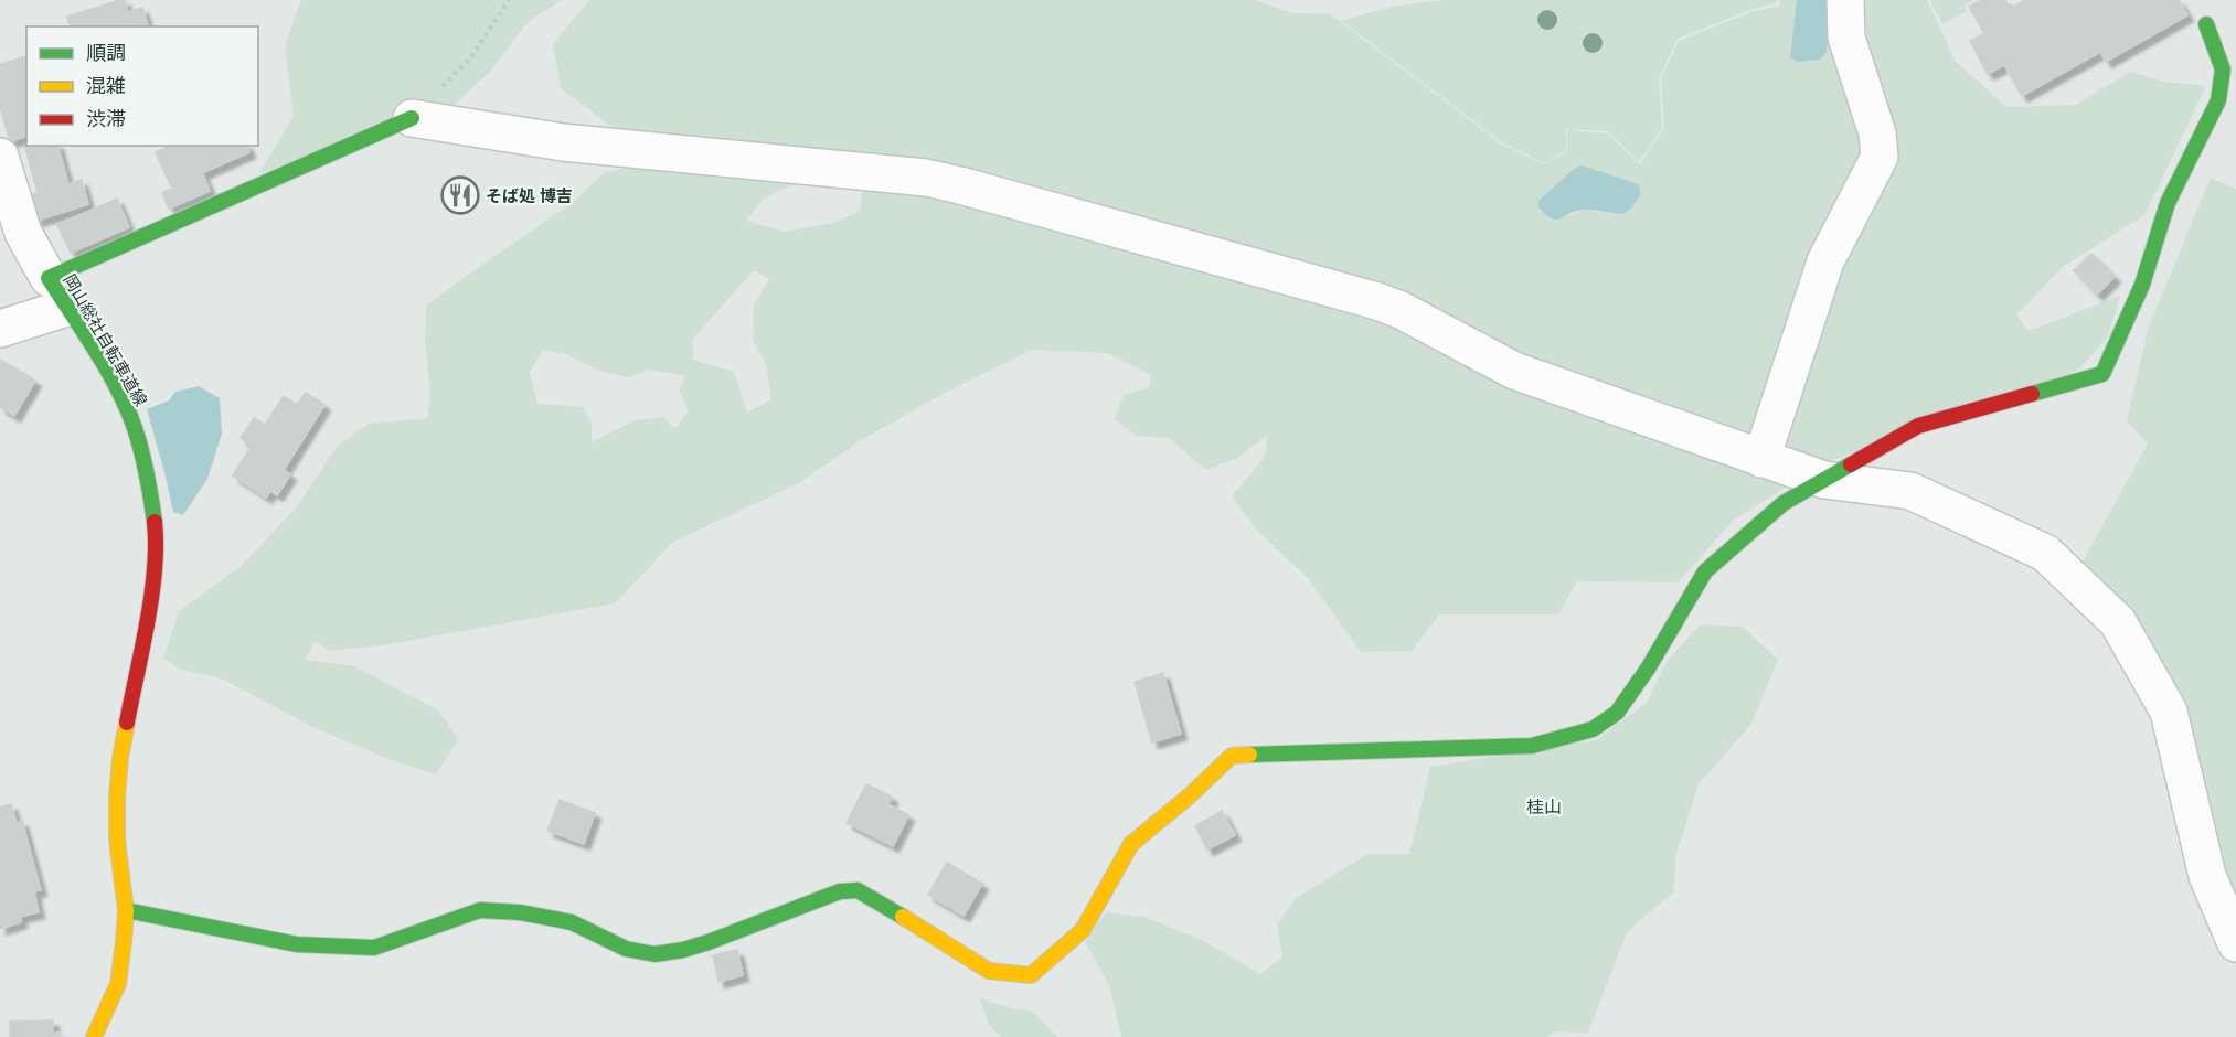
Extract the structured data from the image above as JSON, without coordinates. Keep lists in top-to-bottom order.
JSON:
{
  "streets": {
    "street": ["岡山総社自転車道線"]
  },
  "districts": ["桂山"],
  "places": {
    "restaurant": ["そば処 博吉"]
  },
  "legend": ["順調", "混雑", "渋滞"]
}
